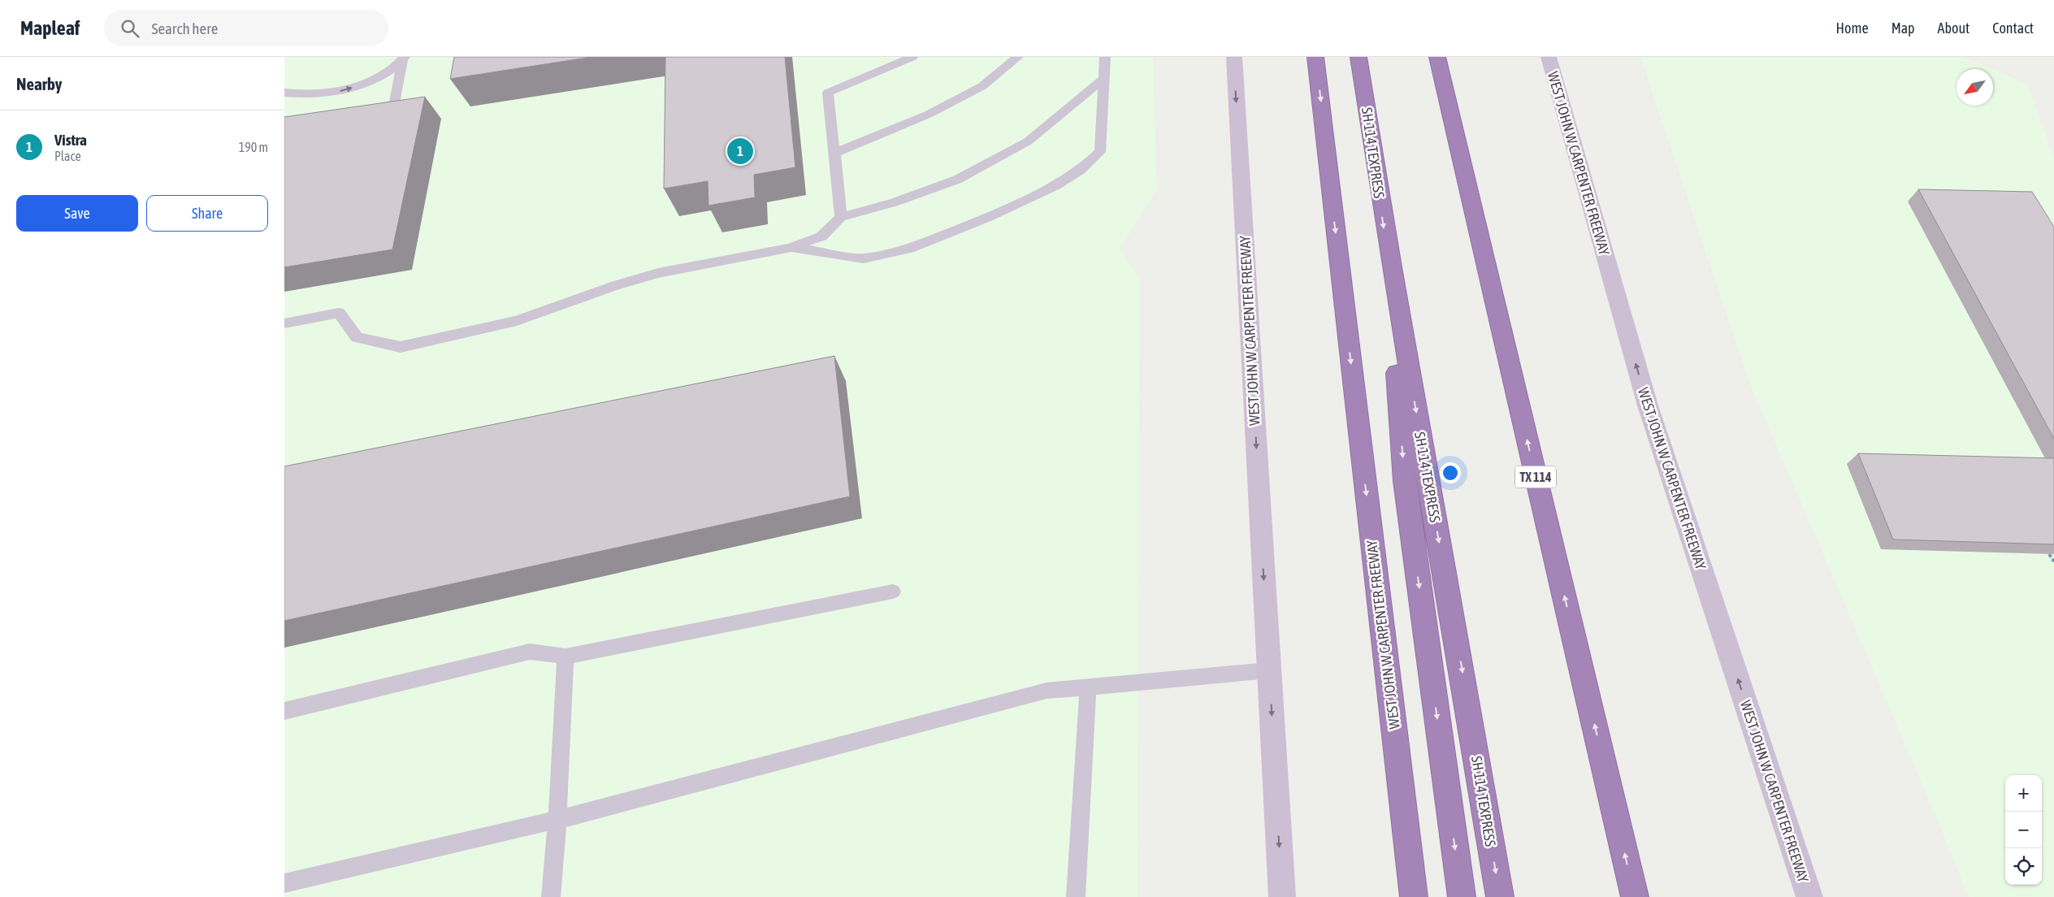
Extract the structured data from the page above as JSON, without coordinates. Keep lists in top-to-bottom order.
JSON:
{
  "streets": {
    "highway": ["SH 114 TEXPRESS", "WEST JOHN W CARPENTER FREEWAY", "TX 114"]
  },
  "north": "bottom left",
  "page": {
    "header": "Mapleaf",
    "search": "Search here",
    "nav": [
      "Home",
      "Map",
      "About",
      "Contact"
    ],
    "heading": "Nearby",
    "list": [
      {
        "mark": "1",
        "name": "Vistra",
        "note": "Place",
        "value": "190 m"
      }
    ],
    "pins": "1",
    "buttons": ["Save", "Share"],
    "map_buttons": ["+", "−"]
  }
}
